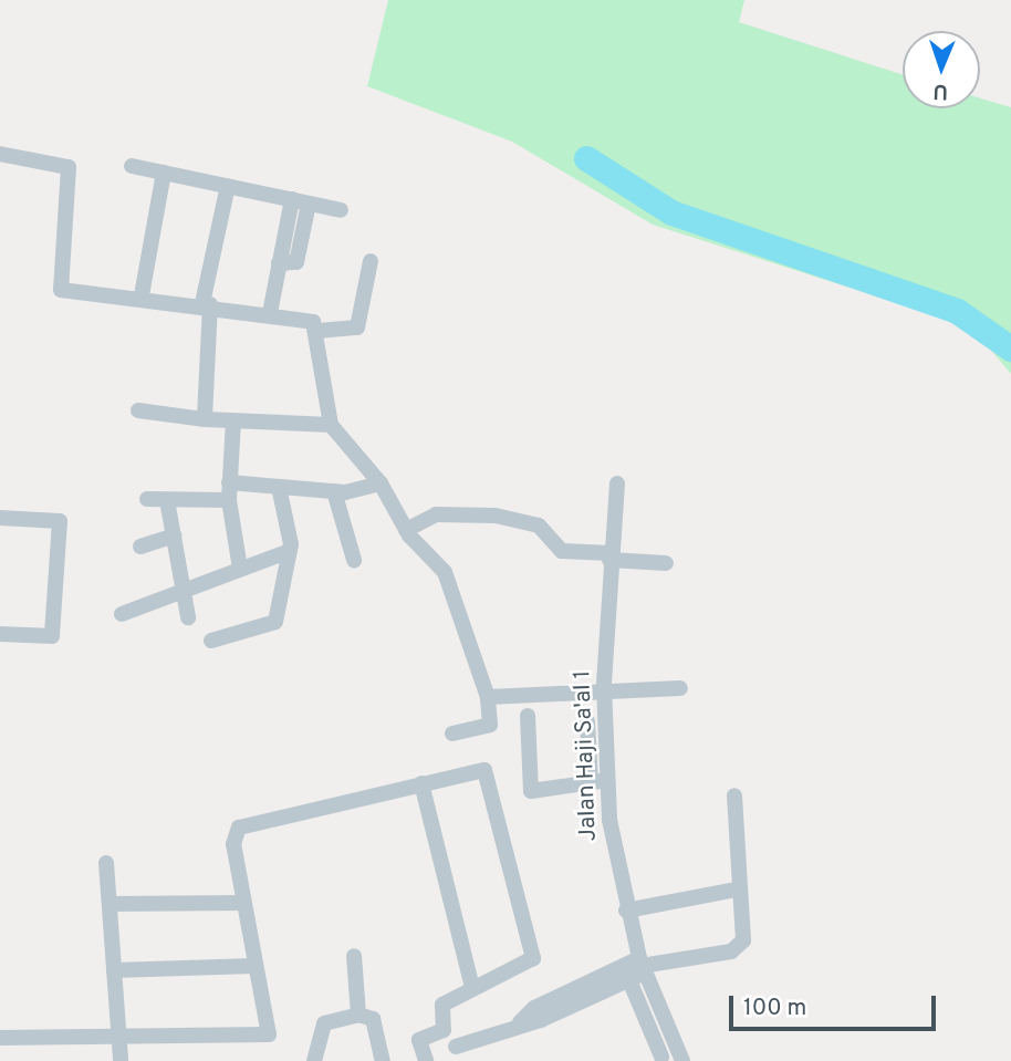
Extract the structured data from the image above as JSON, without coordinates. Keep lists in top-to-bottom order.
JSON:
{
  "streets": {
    "street": ["Jalan Haji Sa'al 1"]
  },
  "scale_bar": "100 m",
  "north": "bottom"
}
